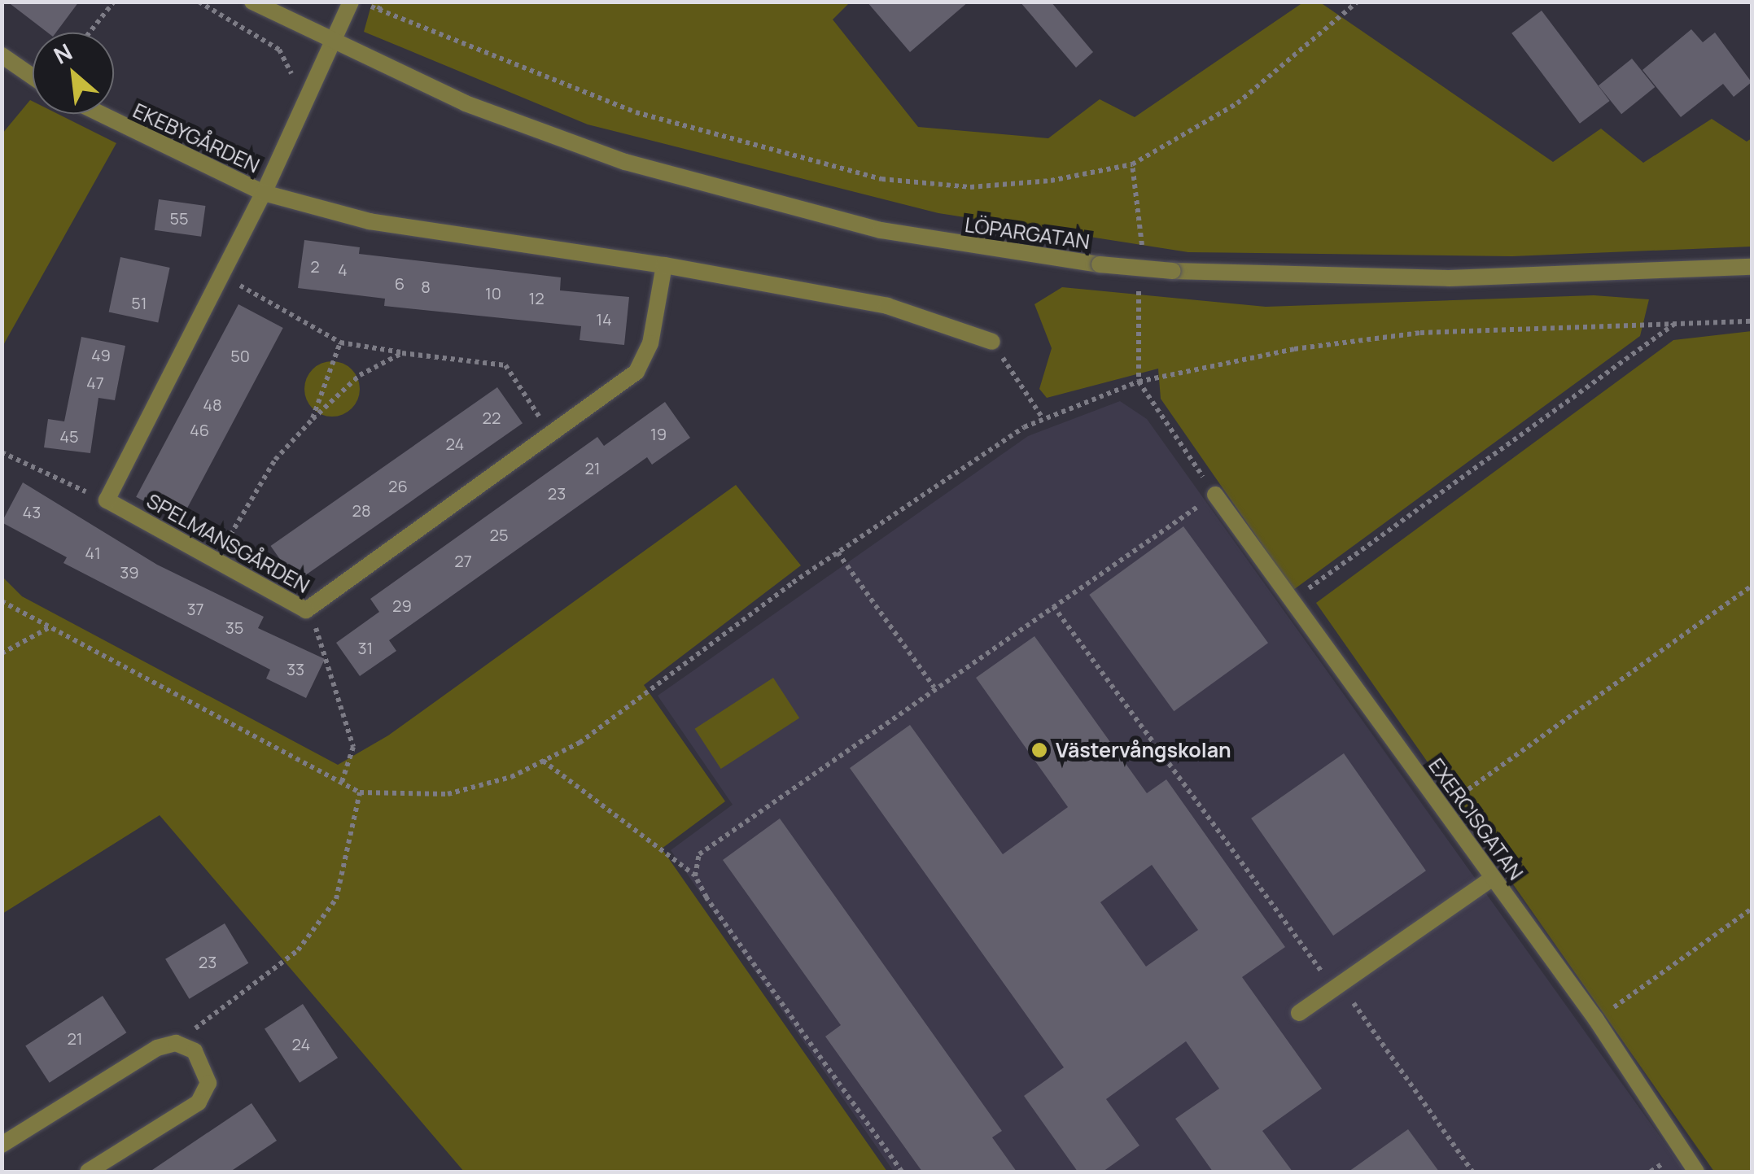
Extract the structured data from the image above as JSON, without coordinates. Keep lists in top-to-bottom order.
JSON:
{
  "streets": {
    "street": [
      "EKEBYGÅRDEN",
      "LÖPARGATAN",
      "SPELMANSGÅRDEN",
      "EXERCISGATAN"
    ]
  },
  "places": ["Västervångskolan"],
  "house_numbers": [
    "55",
    "2",
    "4",
    "6",
    "8",
    "10",
    "12",
    "51",
    "14",
    "49",
    "50",
    "47",
    "48",
    "22",
    "46",
    "19",
    "45",
    "24",
    "21",
    "26",
    "23",
    "28",
    "43",
    "25",
    "41",
    "27",
    "39",
    "29",
    "37",
    "35",
    "31",
    "33",
    "23",
    "21",
    "24"
  ],
  "north": "top left"
}
